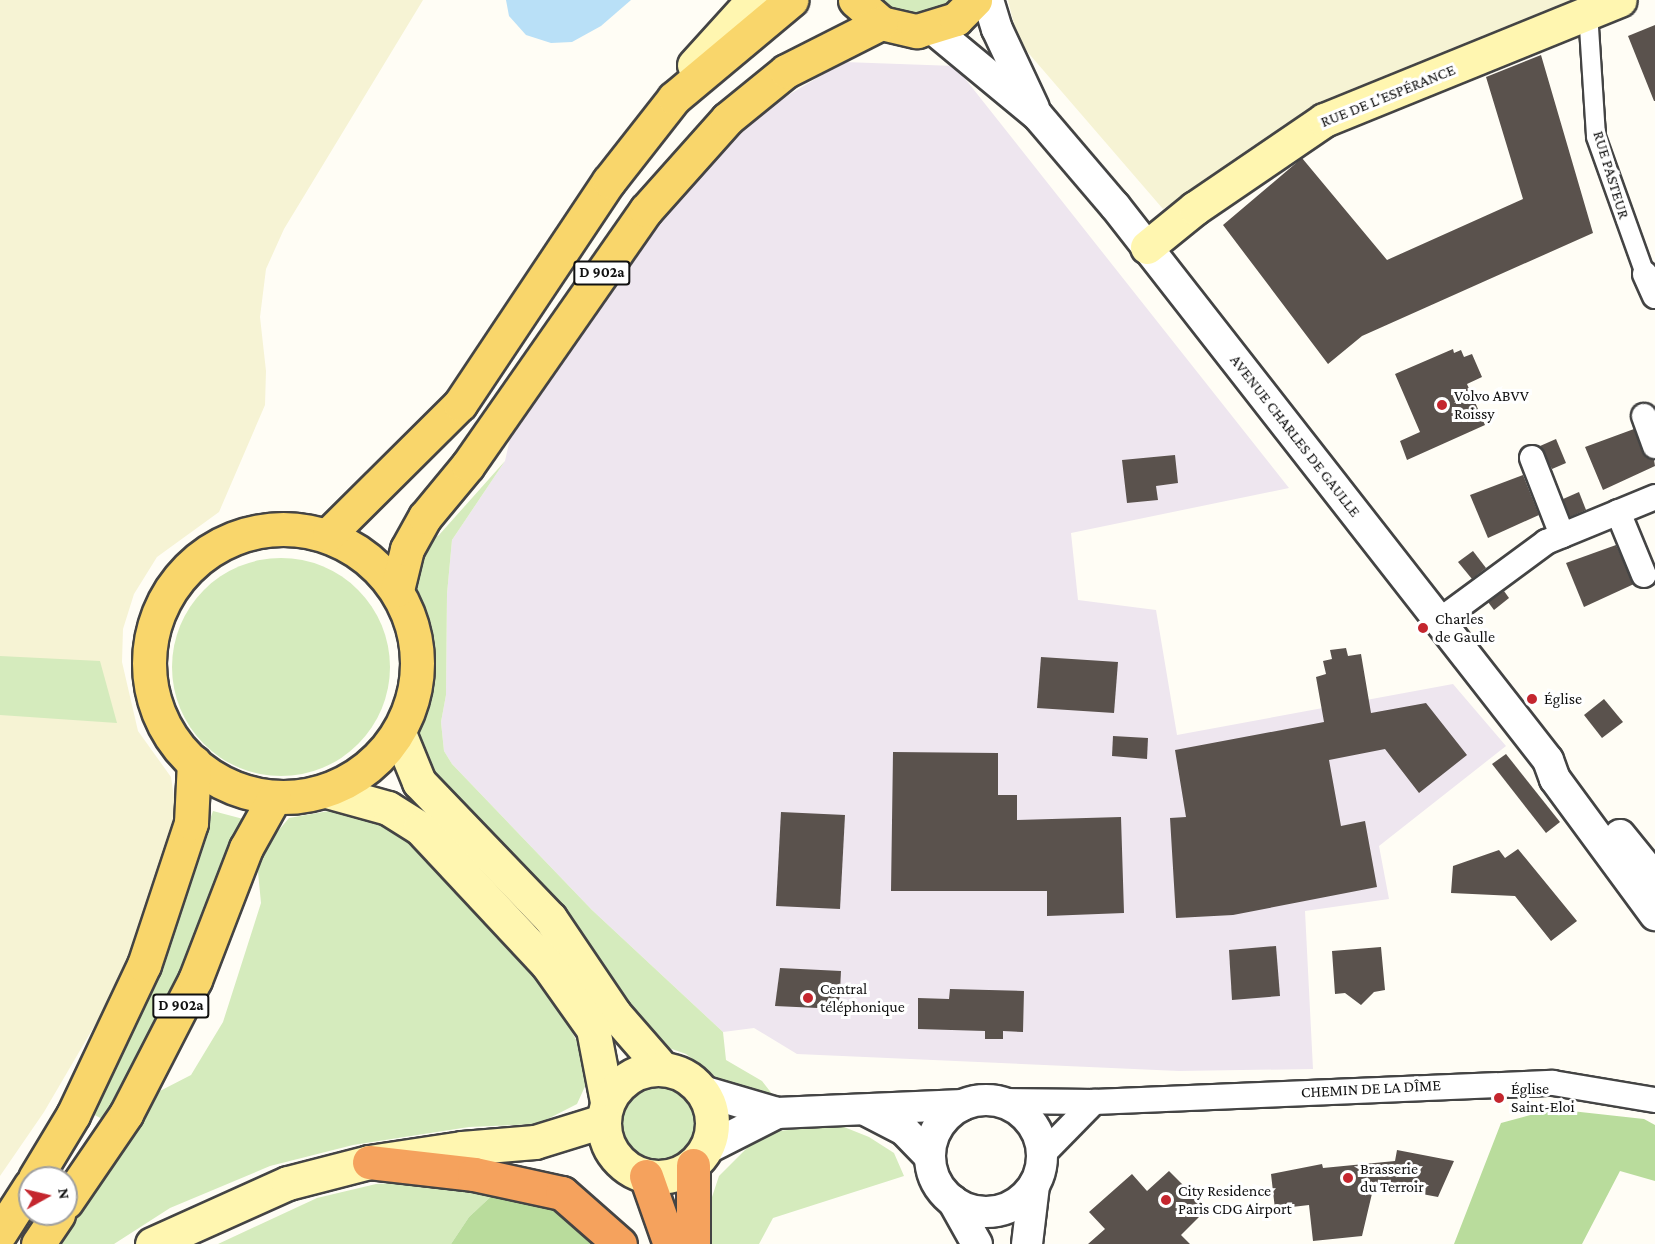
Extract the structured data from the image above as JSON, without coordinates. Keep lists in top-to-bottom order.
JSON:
{
  "streets": {
    "main road": ["RUE DE L'ESPÉRANCE", "D 902a"],
    "street": ["RUE PASTEUR", "AVENUE CHARLES DE GAULLE", "CHEMIN DE LA DÎME"]
  },
  "crossings": [
    ["RUE DE L'ESPÉRANCE", "RUE PASTEUR"],
    ["RUE DE L'ESPÉRANCE", "AVENUE CHARLES DE GAULLE"]
  ],
  "places": [
    "Volvo ABVV Roissy",
    "Charles de Gaulle",
    "Église",
    "Central téléphonique",
    "Église Saint-Eloi",
    "Brasserie du Terroir",
    "City Residence Paris CDG Airport"
  ],
  "north": "right"
}
